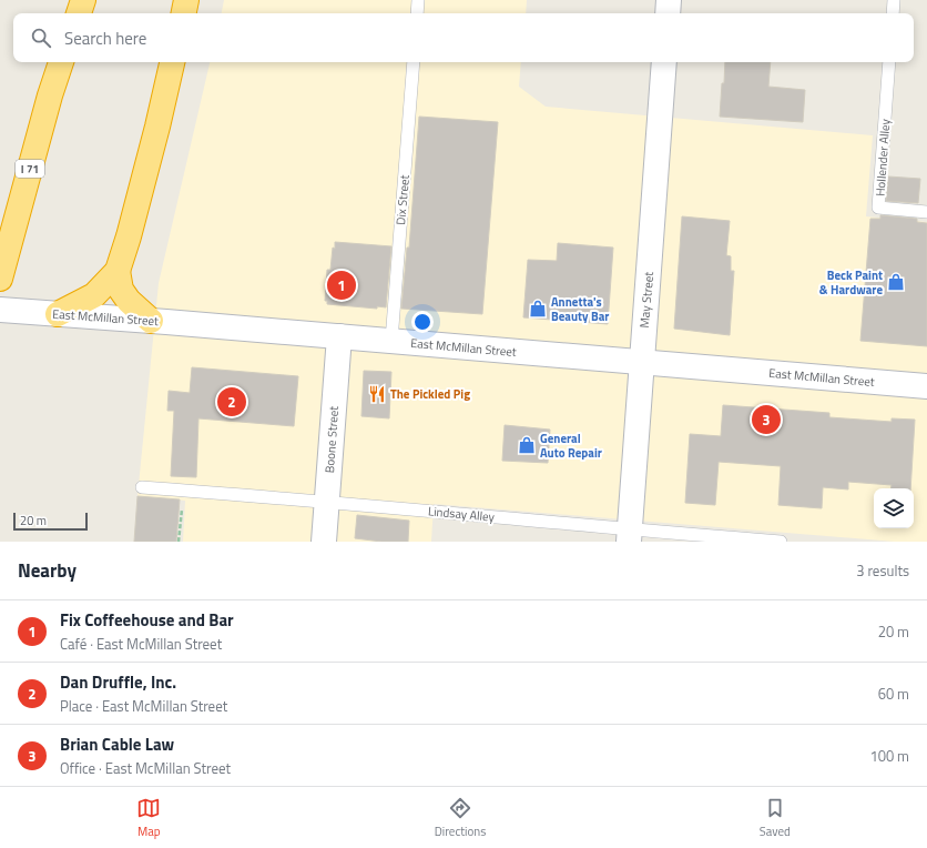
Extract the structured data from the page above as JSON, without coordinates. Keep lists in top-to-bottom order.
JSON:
{
  "streets": {
    "highway": ["I 71"],
    "main road": ["May Street", "East McMillan Street", "Boone Street"],
    "lane": ["Hollender Alley", "Dix Street", "Lindsay Alley"]
  },
  "crossings": [
    ["Dix Street", "East McMillan Street"],
    ["May Street", "East McMillan Street"],
    ["May Street", "Lindsay Alley"],
    ["East McMillan Street", "Boone Street"],
    ["Boone Street", "Lindsay Alley"]
  ],
  "places": {
    "shop": ["Beck Paint & Hardware", "Annetta's Beauty Bar", "General Auto Repair"],
    "restaurant": ["The Pickled Pig"]
  },
  "scale_bar": "20 m",
  "page": {
    "search": "Search here",
    "pins": ["1", "2", "3"],
    "scale": "20 m",
    "heading": ["Nearby", "3 results"],
    "list": [
      {
        "mark": "1",
        "name": "Fix Coffeehouse and Bar",
        "note": "Café · East McMillan Street",
        "value": "20 m"
      },
      {
        "mark": "2",
        "name": "Dan Druffle, Inc.",
        "note": "Place · East McMillan Street",
        "value": "60 m"
      },
      {
        "mark": "3",
        "name": "Brian Cable Law",
        "note": "Office · East McMillan Street",
        "value": "100 m"
      }
    ],
    "nav": ["Map", "Directions", "Saved"]
  }
}
